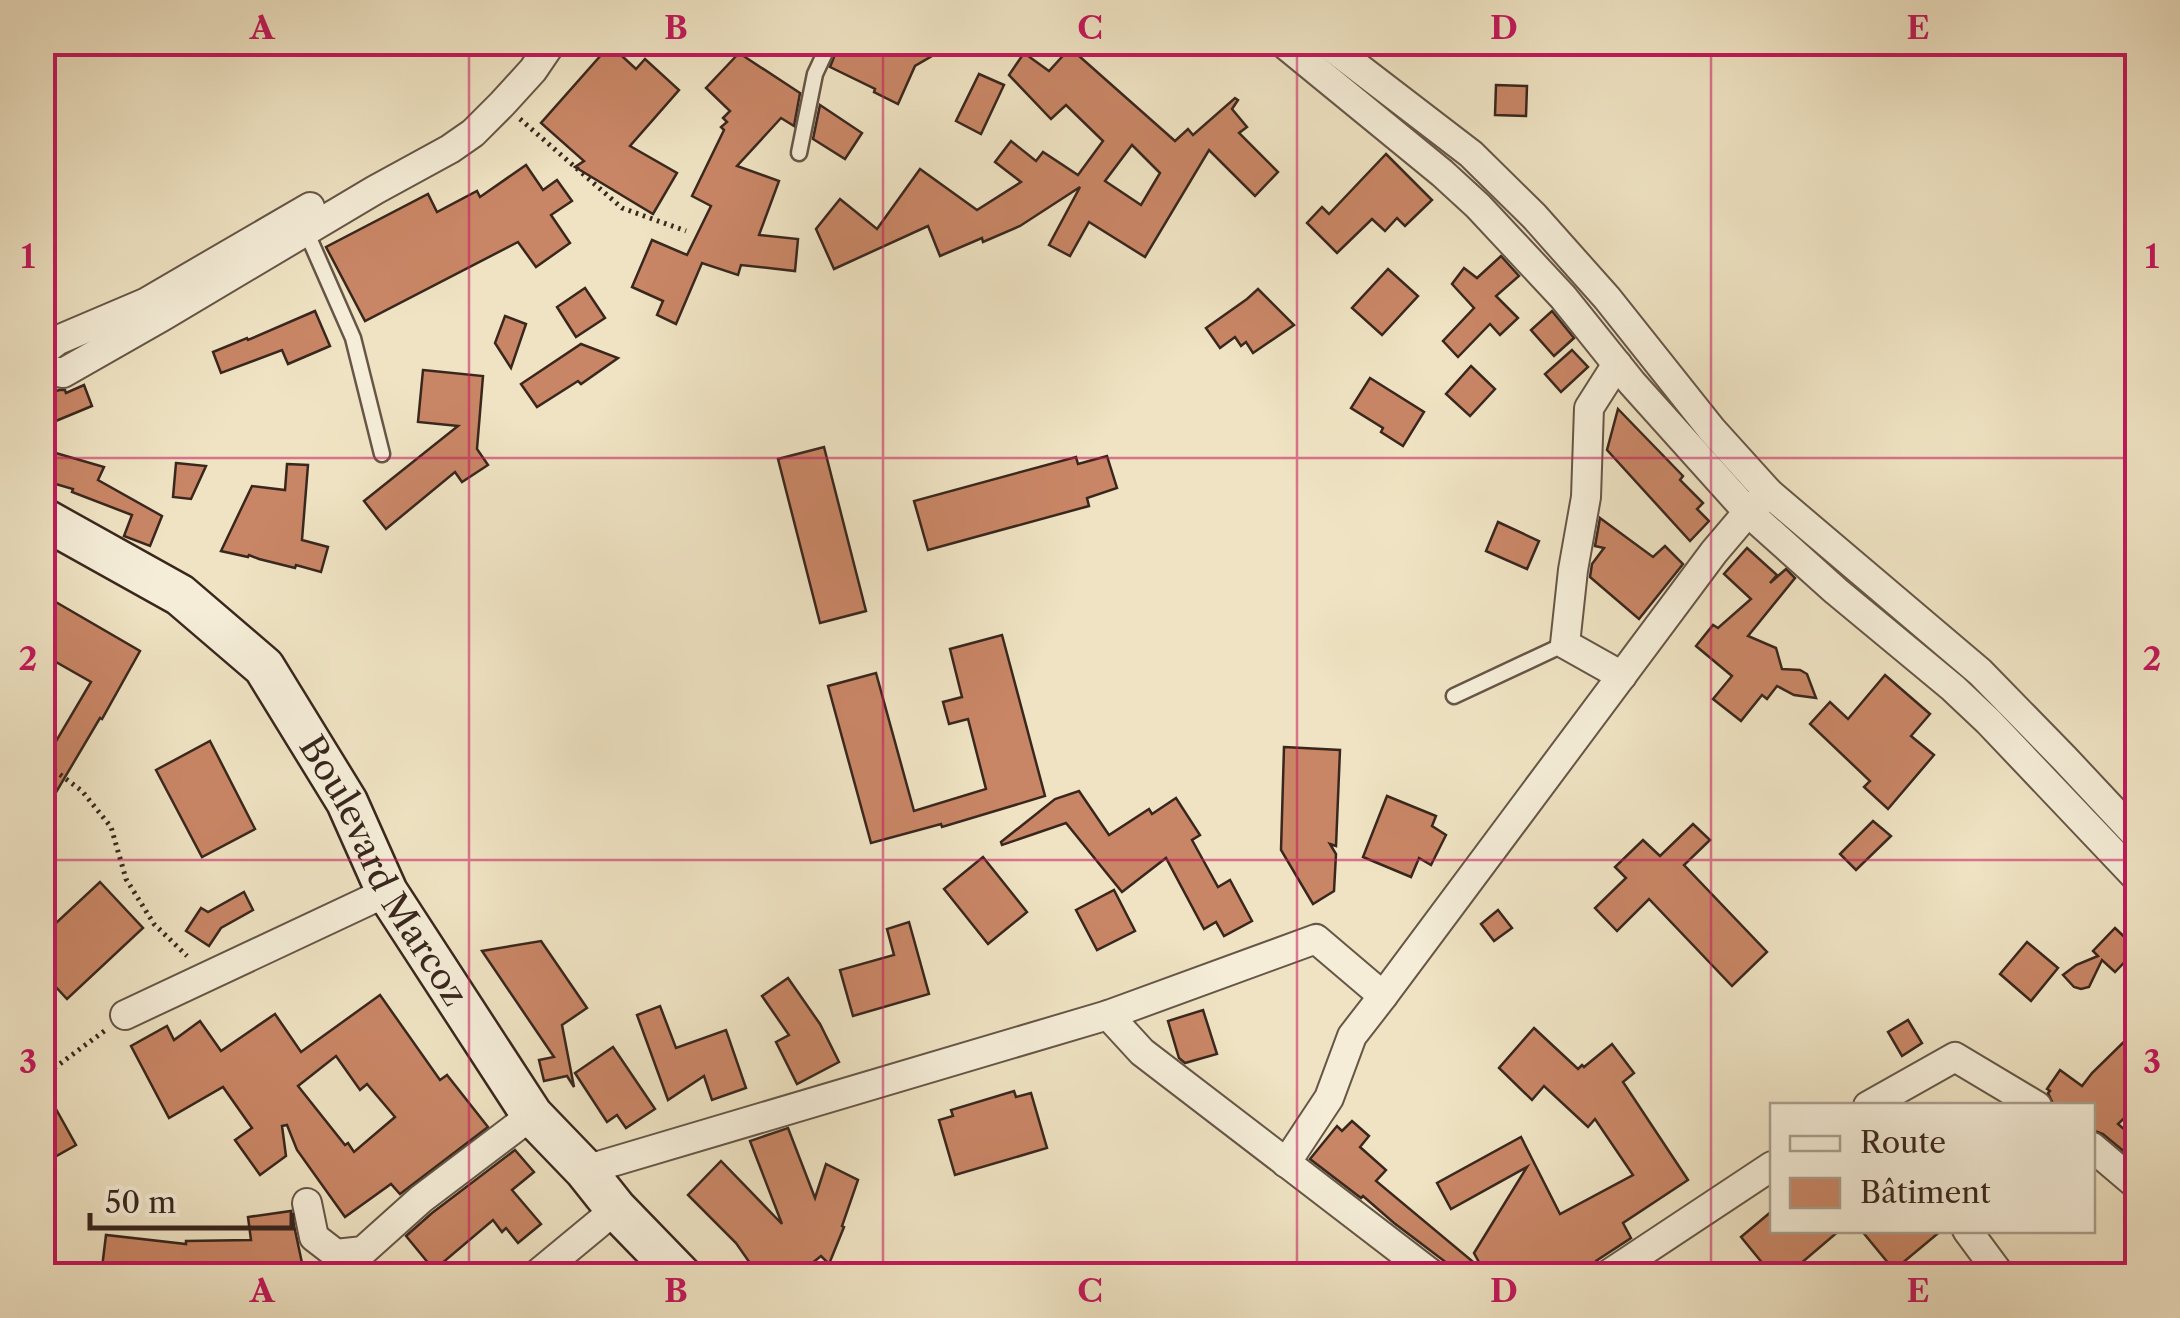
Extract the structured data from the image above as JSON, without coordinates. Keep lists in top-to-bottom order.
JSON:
{
  "streets": {
    "main road": ["Boulevard Marcoz"]
  },
  "legend": ["Route", "Bâtiment"],
  "scale_bar": "50 m",
  "grid": {
    "columns": [
      "A",
      "B",
      "C",
      "D",
      "E"
    ],
    "rows": ["1", "2", "3"]
  }
}
